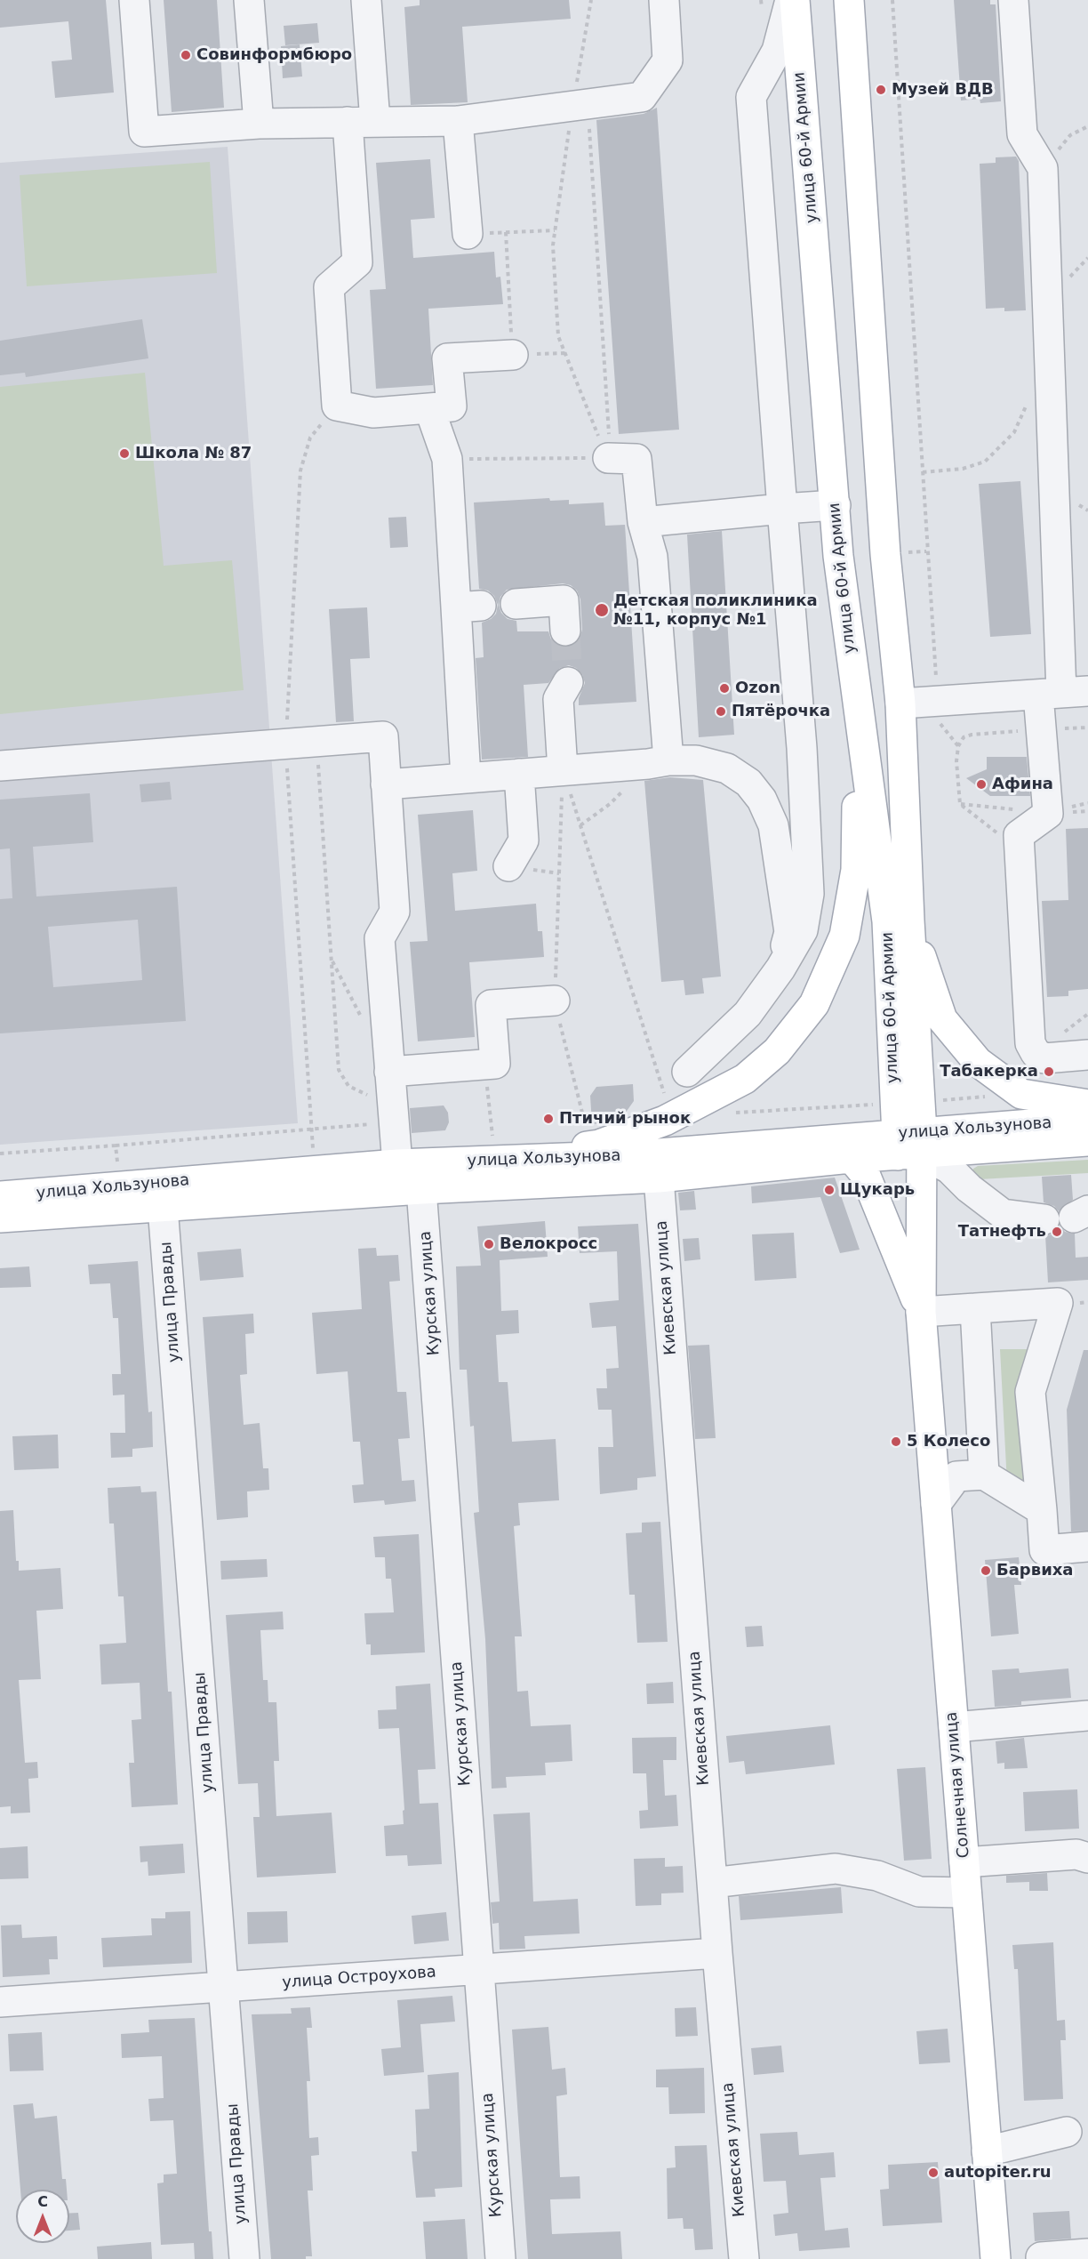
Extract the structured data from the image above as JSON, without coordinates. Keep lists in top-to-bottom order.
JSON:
{
  "streets": {
    "main road": ["улица 60-й Армии", "улица Хользунова", "Солнечная улица"],
    "street": [
      "Киевская улица",
      "Курская улица",
      "улица Правды",
      "улица Остроухова"
    ]
  },
  "crossings": [
    ["улица 60-й Армии", "улица Хользунова"],
    ["улица 60-й Армии", "Солнечная улица"],
    ["улица Хользунова", "Киевская улица"],
    ["улица Хользунова", "Курская улица"],
    ["улица Хользунова", "улица Правды"],
    ["улица Хользунова", "Солнечная улица"],
    ["Киевская улица", "улица Остроухова"],
    ["Курская улица", "улица Остроухова"],
    ["улица Правды", "улица Остроухова"]
  ],
  "places": [
    "Совинформбюро",
    "Музей ВДВ",
    "Школа № 87",
    "Детская поликлиника №11, корпус №1",
    "Ozon",
    "Пятёрочка",
    "Афина",
    "Табакерка",
    "Птичий рынок",
    "Щукарь",
    "Татнефть",
    "Велокросс",
    "5 Колесо",
    "Барвиха",
    "autopiter.ru"
  ],
  "north": "top"
}
